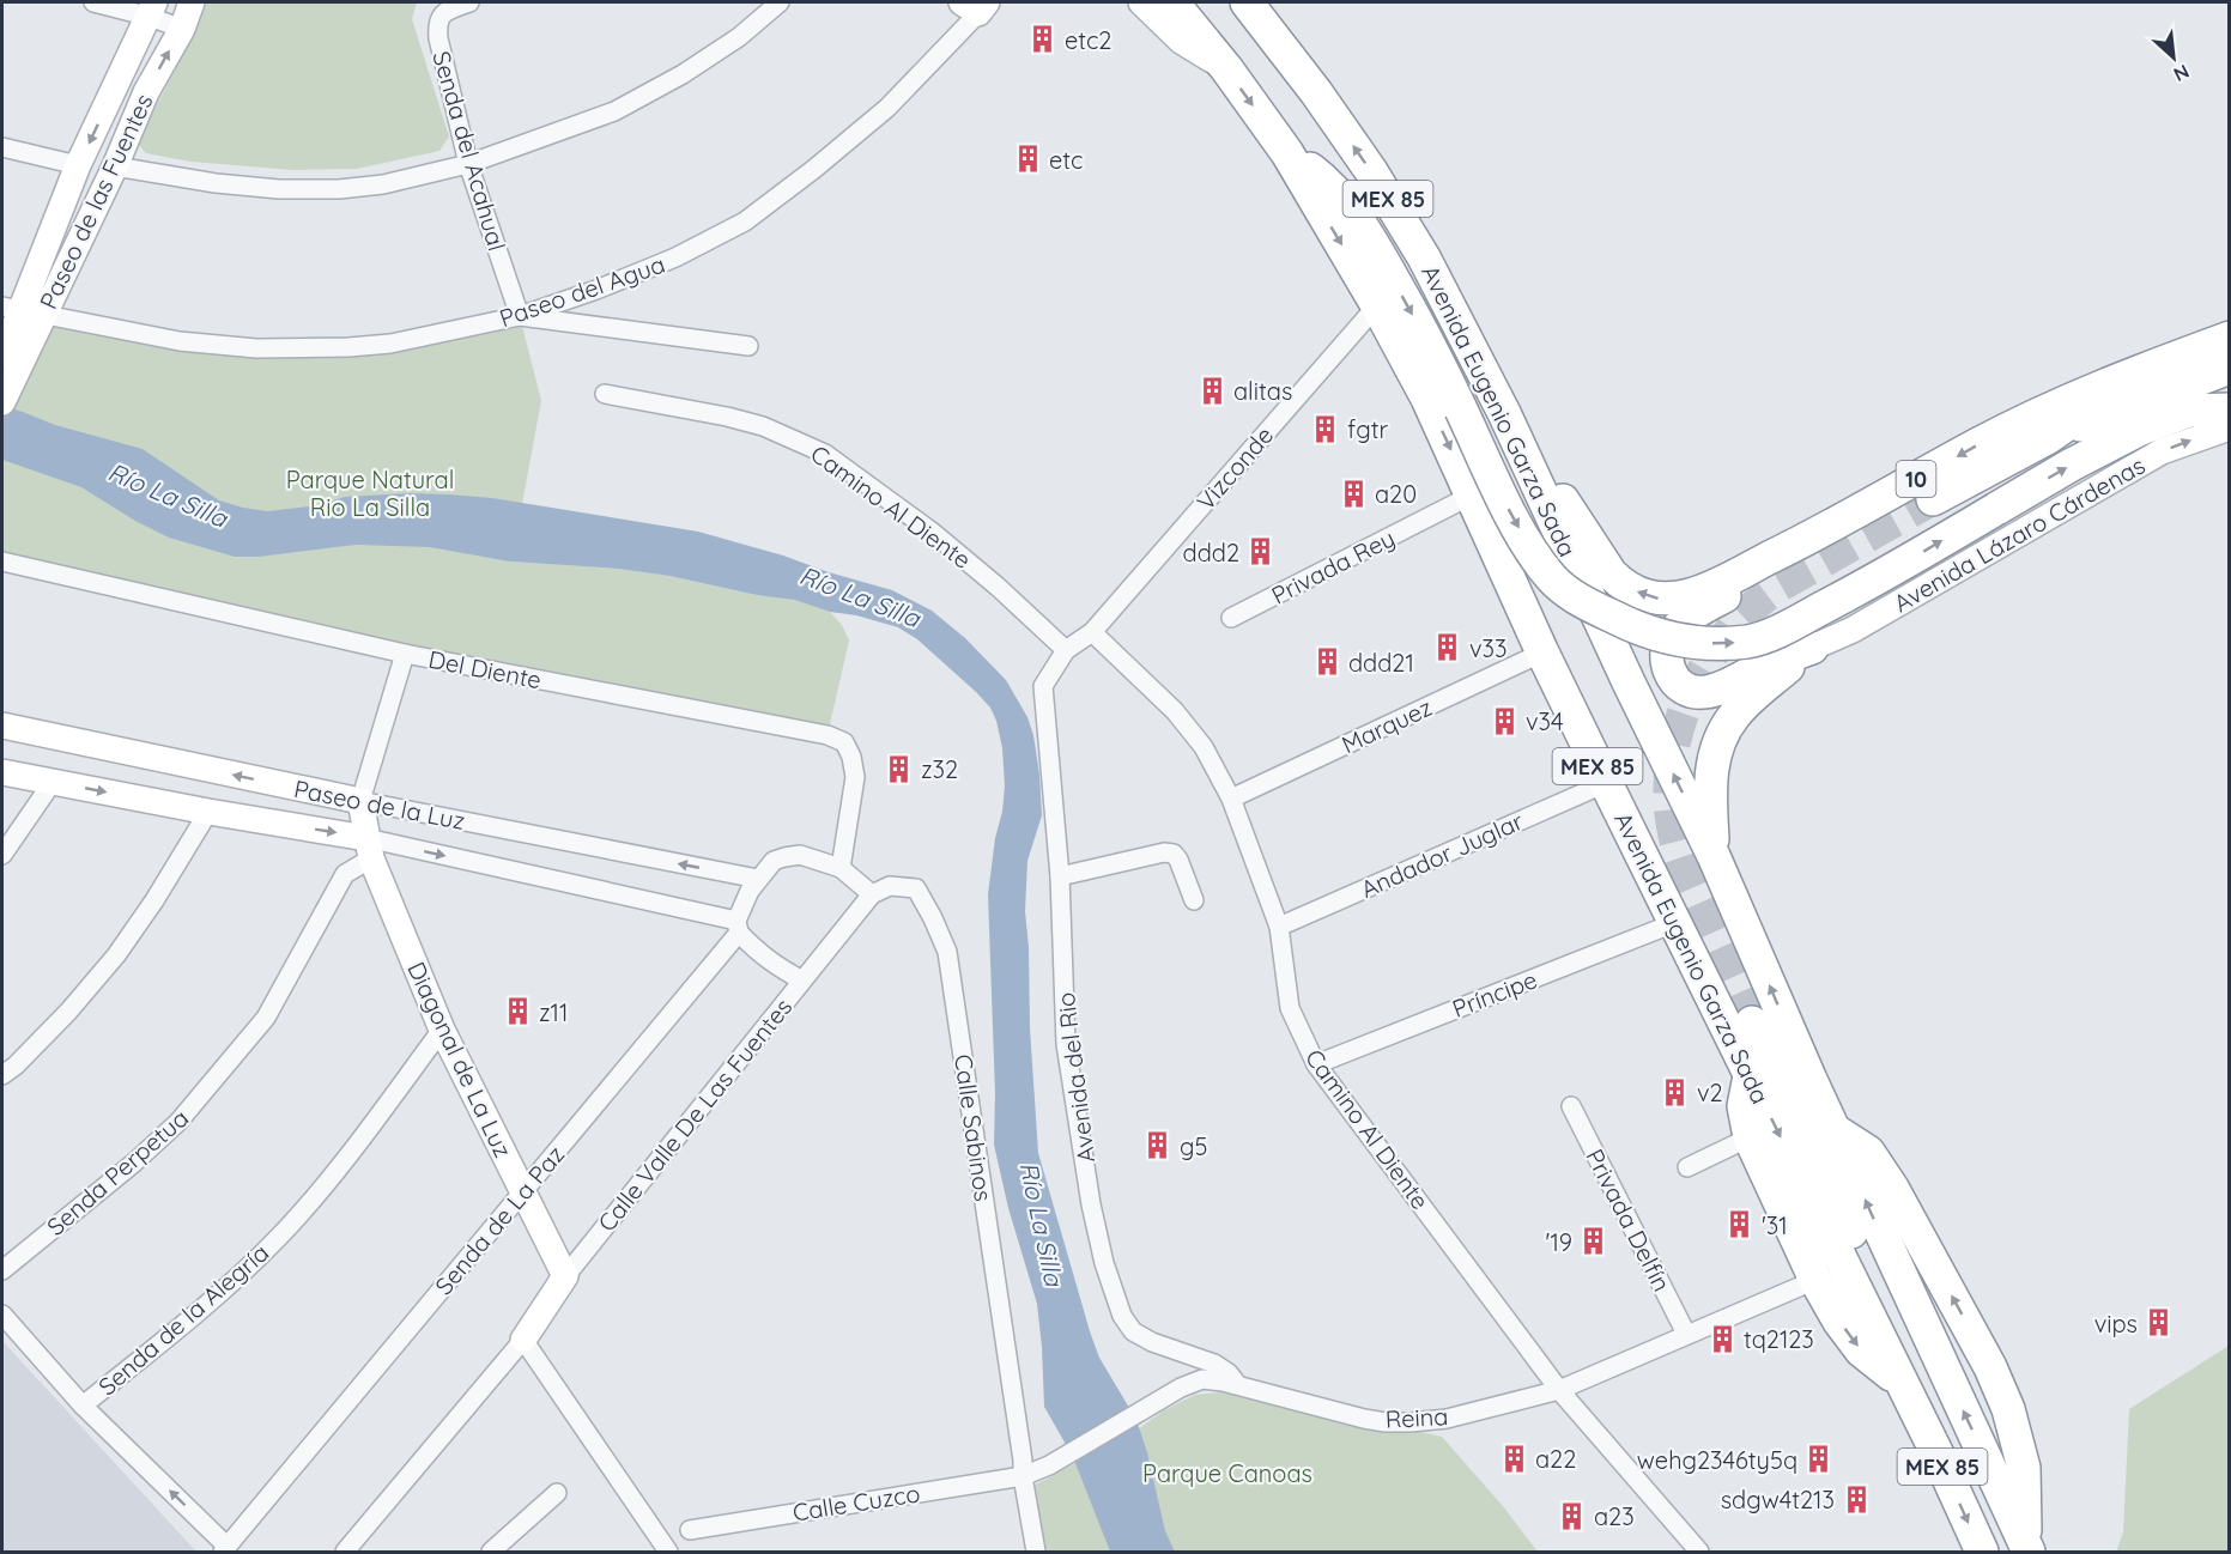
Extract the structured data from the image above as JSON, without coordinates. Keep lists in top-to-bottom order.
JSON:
{
  "streets": {
    "highway": ["MEX 85", "Avenida Eugenio Garza Sada", "10"],
    "street": [
      "Senda del Acahual",
      "Paseo de las Fuentes",
      "Paseo del Agua",
      "Vizconde",
      "Camino Al Diente",
      "Avenida Lázaro Cárdenas",
      "Privada Rey",
      "Del Diente",
      "Marquez",
      "Paseo de la Luz",
      "Andador Juglar",
      "Príncipe",
      "Diagonal de La Luz",
      "Avenida del Rio",
      "Calle Valle De Las Fuentes",
      "Calle Sabinos",
      "Senda Perpetua",
      "Senda de La Paz",
      "Privada Delfín",
      "Senda de la Alegría",
      "Reina",
      "Calle Cuzco"
    ]
  },
  "crossings": [
    ["Senda del Acahual", "Paseo del Agua"],
    ["Paseo de las Fuentes", "Paseo del Agua"],
    ["Avenida Eugenio Garza Sada", "Vizconde"],
    ["Avenida Eugenio Garza Sada", "Privada Rey"],
    ["Avenida Eugenio Garza Sada", "Marquez"],
    ["Avenida Eugenio Garza Sada", "Andador Juglar"],
    ["Avenida Eugenio Garza Sada", "Príncipe"],
    ["Vizconde", "Camino Al Diente"],
    ["Vizconde", "Avenida del Rio"],
    ["Camino Al Diente", "Marquez"],
    ["Camino Al Diente", "Andador Juglar"],
    ["Camino Al Diente", "Príncipe"],
    ["Camino Al Diente", "Avenida del Rio"],
    ["Camino Al Diente", "Reina"],
    ["Del Diente", "Paseo de la Luz"],
    ["Del Diente", "Calle Valle De Las Fuentes"],
    ["Del Diente", "Calle Sabinos"],
    ["Del Diente", "Senda de La Paz"],
    ["Paseo de la Luz", "Diagonal de La Luz"],
    ["Paseo de la Luz", "Calle Valle De Las Fuentes"],
    ["Paseo de la Luz", "Calle Sabinos"],
    ["Paseo de la Luz", "Senda Perpetua"],
    ["Paseo de la Luz", "Senda de La Paz"],
    ["Diagonal de La Luz", "Calle Valle De Las Fuentes"],
    ["Diagonal de La Luz", "Senda Perpetua"],
    ["Diagonal de La Luz", "Senda de La Paz"],
    ["Diagonal de La Luz", "Senda de la Alegría"],
    ["Avenida del Rio", "Reina"],
    ["Calle Valle De Las Fuentes", "Calle Sabinos"],
    ["Calle Valle De Las Fuentes", "Senda de La Paz"],
    ["Calle Sabinos", "Senda de La Paz"],
    ["Calle Sabinos", "Reina"],
    ["Calle Sabinos", "Calle Cuzco"],
    ["Privada Delfín", "Reina"],
    ["Reina", "Calle Cuzco"]
  ],
  "one_way": ["Avenida Lázaro Cárdenas"],
  "water": ["Río La Silla"],
  "parks": ["Parque Natural Rio La Silla", "Parque Canoas"],
  "places": {
    "building": [
      "etc2",
      "etc",
      "alitas",
      "fgtr",
      "a20",
      "ddd2",
      "v33",
      "ddd21",
      "v34",
      "z32",
      "z11",
      "v2",
      "g5",
      "'31",
      "'19",
      "vips",
      "tq2123",
      "a22",
      "wehg2346ty5q",
      "sdgw4t213",
      "a23"
    ]
  },
  "north": "bottom right"
}
